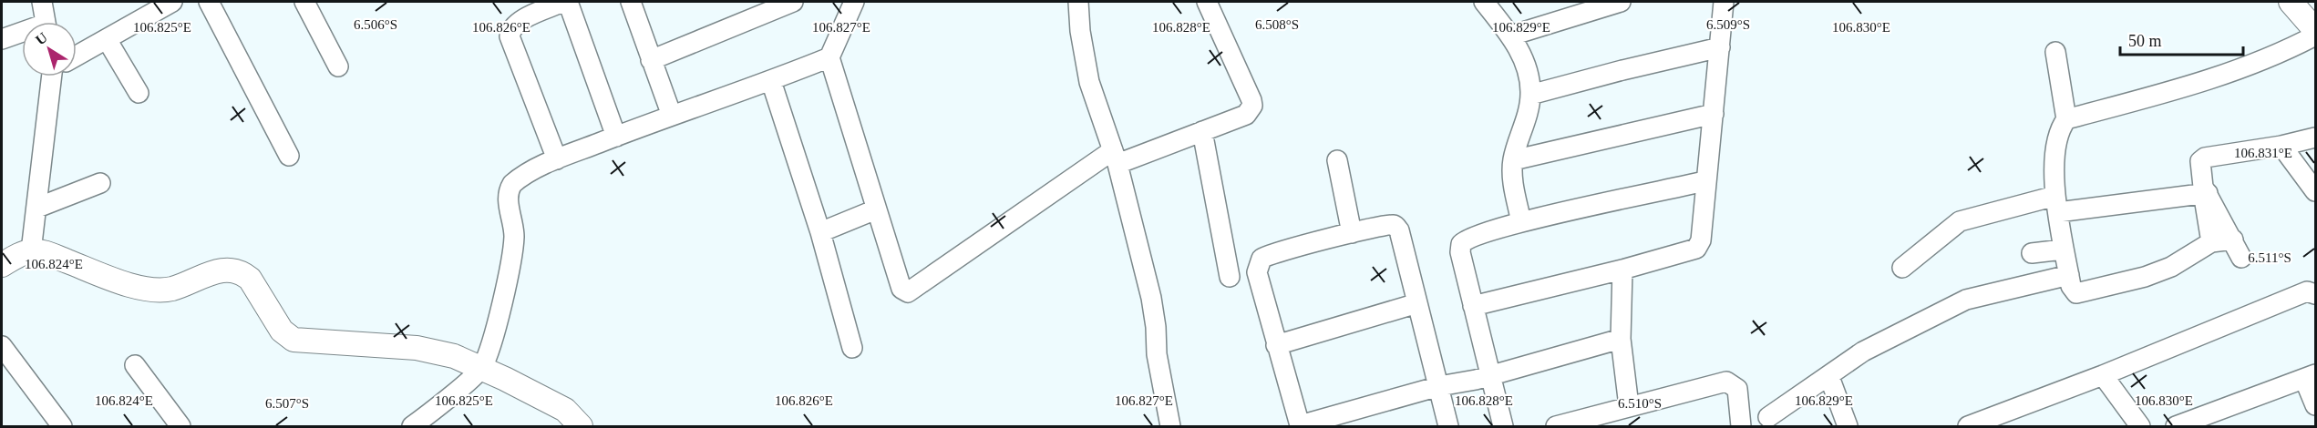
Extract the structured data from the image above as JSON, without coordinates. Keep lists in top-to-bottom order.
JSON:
{
  "scale_bar": "50 m",
  "north": "top left",
  "coordinates": [
    "6.506°S",
    "6.508°S",
    "6.509°S",
    "106.825°E",
    "106.826°E",
    "106.827°E",
    "106.828°E",
    "106.829°E",
    "106.830°E",
    "106.831°E",
    "6.511°S",
    "106.824°E",
    "6.507°S",
    "6.510°S"
  ]
}
